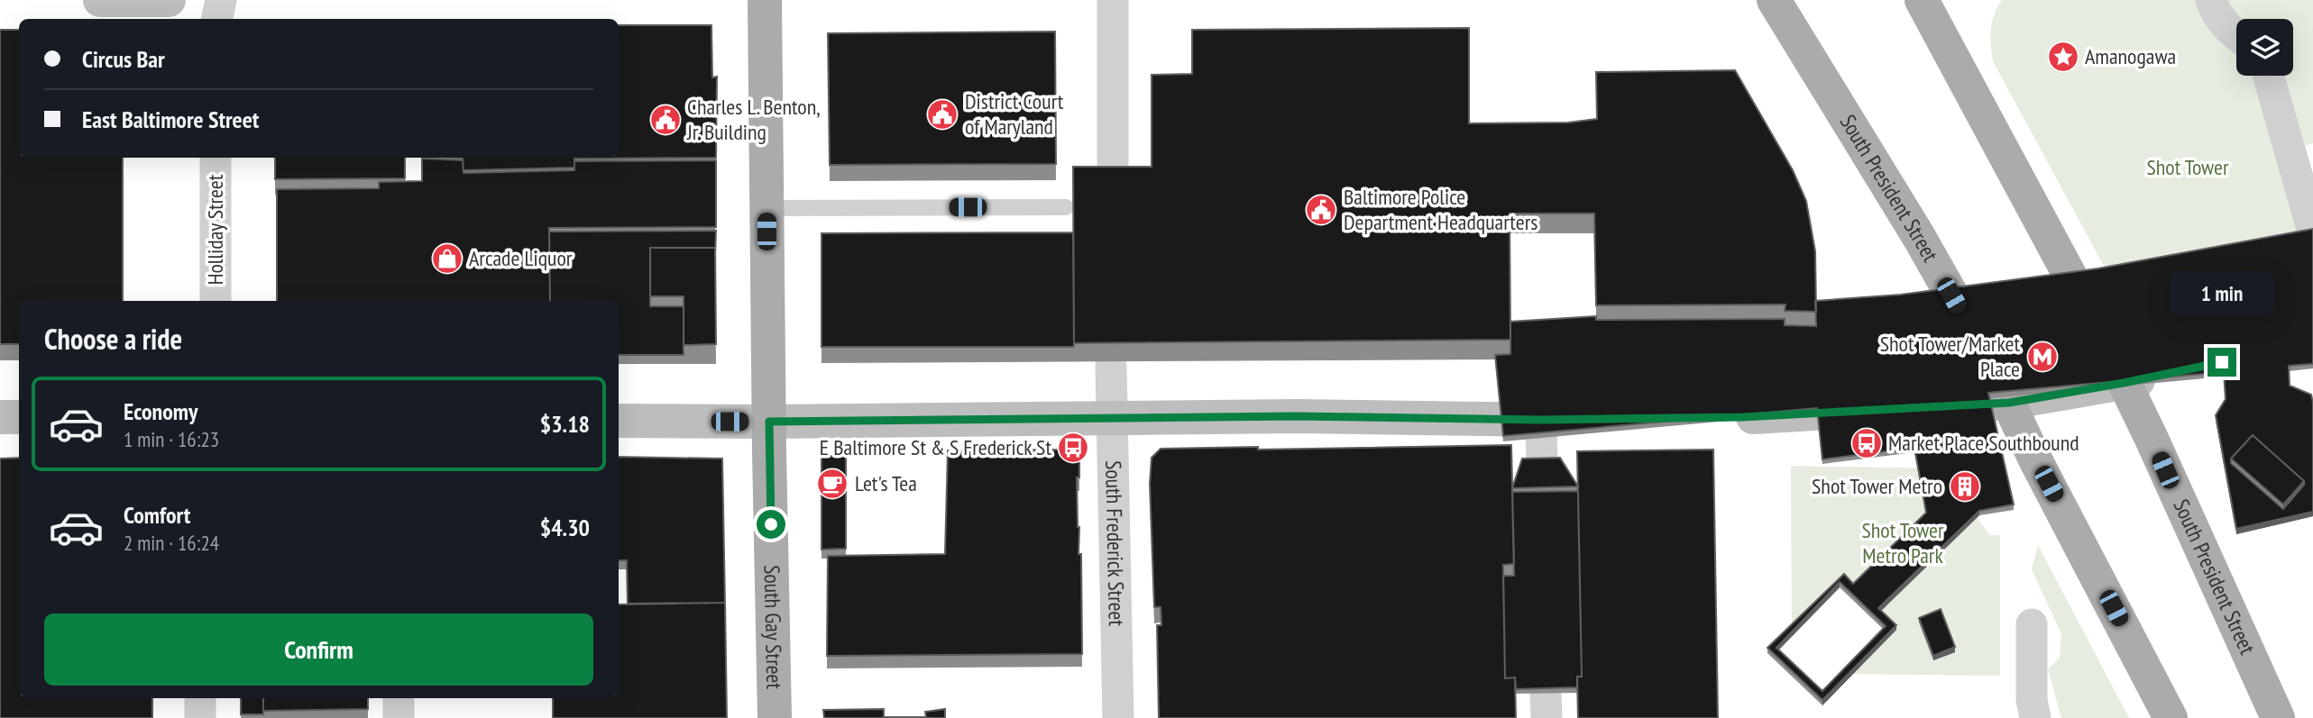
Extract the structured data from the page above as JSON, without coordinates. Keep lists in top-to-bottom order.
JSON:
{
  "streets": {
    "main road": ["South President Street", "South Gay Street"],
    "street": ["Holliday Street", "South Frederick Street"]
  },
  "parks": ["Shot Tower", "Shot Tower Metro Park"],
  "places": {
    "place": ["Amanogawa"],
    "public building": ["District Court of Maryland", "Charles L. Benton, Jr. Building", "Baltimore Police Department Headquarters"],
    "shop": ["Arcade Liquor"],
    "metro station": ["Shot Tower/Market Place"],
    "bus stop": ["Market Place Southbound", "E Baltimore St & S Frederick St"],
    "cafe": ["Let's Tea"],
    "building": ["Shot Tower Metro"]
  },
  "page": {
    "banner": ["Circus Bar", "East Baltimore Street"],
    "bubble": "1 min",
    "heading": "Choose a ride",
    "list": [
      {
        "name": "Economy",
        "note": "1 min · 16:23",
        "value": "$3.18"
      },
      {
        "name": "Comfort",
        "note": "2 min · 16:24",
        "value": "$4.30"
      }
    ],
    "buttons": "Confirm"
  }
}
